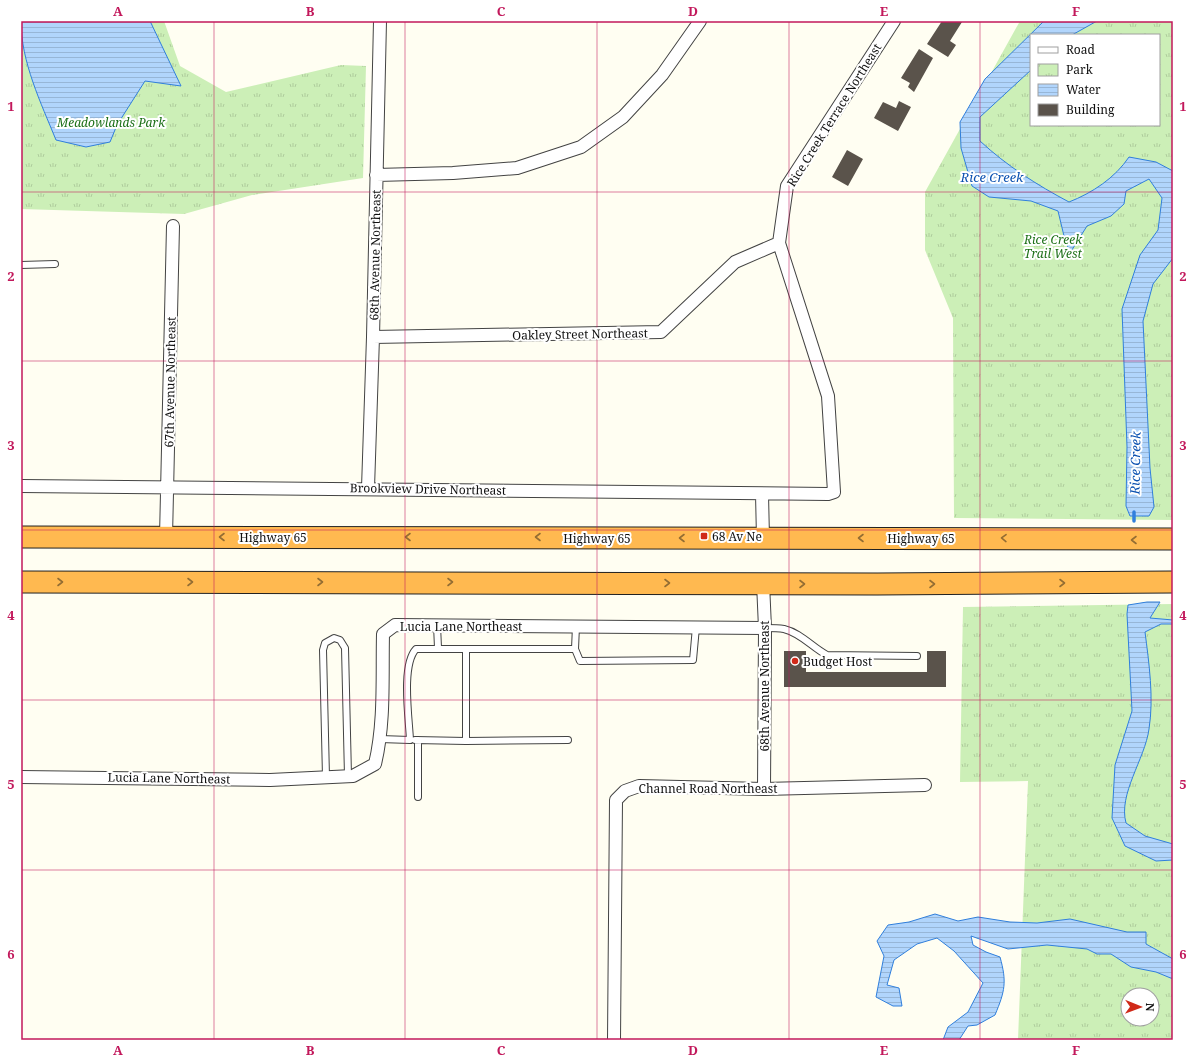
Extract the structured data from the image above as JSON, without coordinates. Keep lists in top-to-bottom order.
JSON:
{
  "streets": {
    "highway": ["Highway 65"],
    "street": [
      "Rice Creek Terrace Northeast",
      "68th Avenue Northeast",
      "Oakley Street Northeast",
      "67th Avenue Northeast",
      "Brookview Drive Northeast",
      "Lucia Lane Northeast",
      "Channel Road Northeast"
    ]
  },
  "crossings": [
    ["Rice Creek Terrace Northeast", "Oakley Street Northeast"],
    ["Rice Creek Terrace Northeast", "Brookview Drive Northeast"],
    ["68th Avenue Northeast", "Oakley Street Northeast"],
    ["68th Avenue Northeast", "Brookview Drive Northeast"],
    ["68th Avenue Northeast", "Lucia Lane Northeast"],
    ["68th Avenue Northeast", "Channel Road Northeast"],
    ["67th Avenue Northeast", "Brookview Drive Northeast"],
    ["67th Avenue Northeast", "Highway 65"]
  ],
  "water": ["Rice Creek"],
  "parks": ["Meadowlands Park", "Rice Creek Trail West"],
  "places": {
    "transit": ["68 Av Ne"],
    "other": ["Budget Host"]
  },
  "legend": [
    "Road",
    "Park",
    "Water",
    "Building"
  ],
  "north": "right",
  "grid": {
    "columns": [
      "A",
      "B",
      "C",
      "D",
      "E",
      "F"
    ],
    "rows": [
      "1",
      "2",
      "3",
      "4",
      "5",
      "6"
    ]
  }
}
